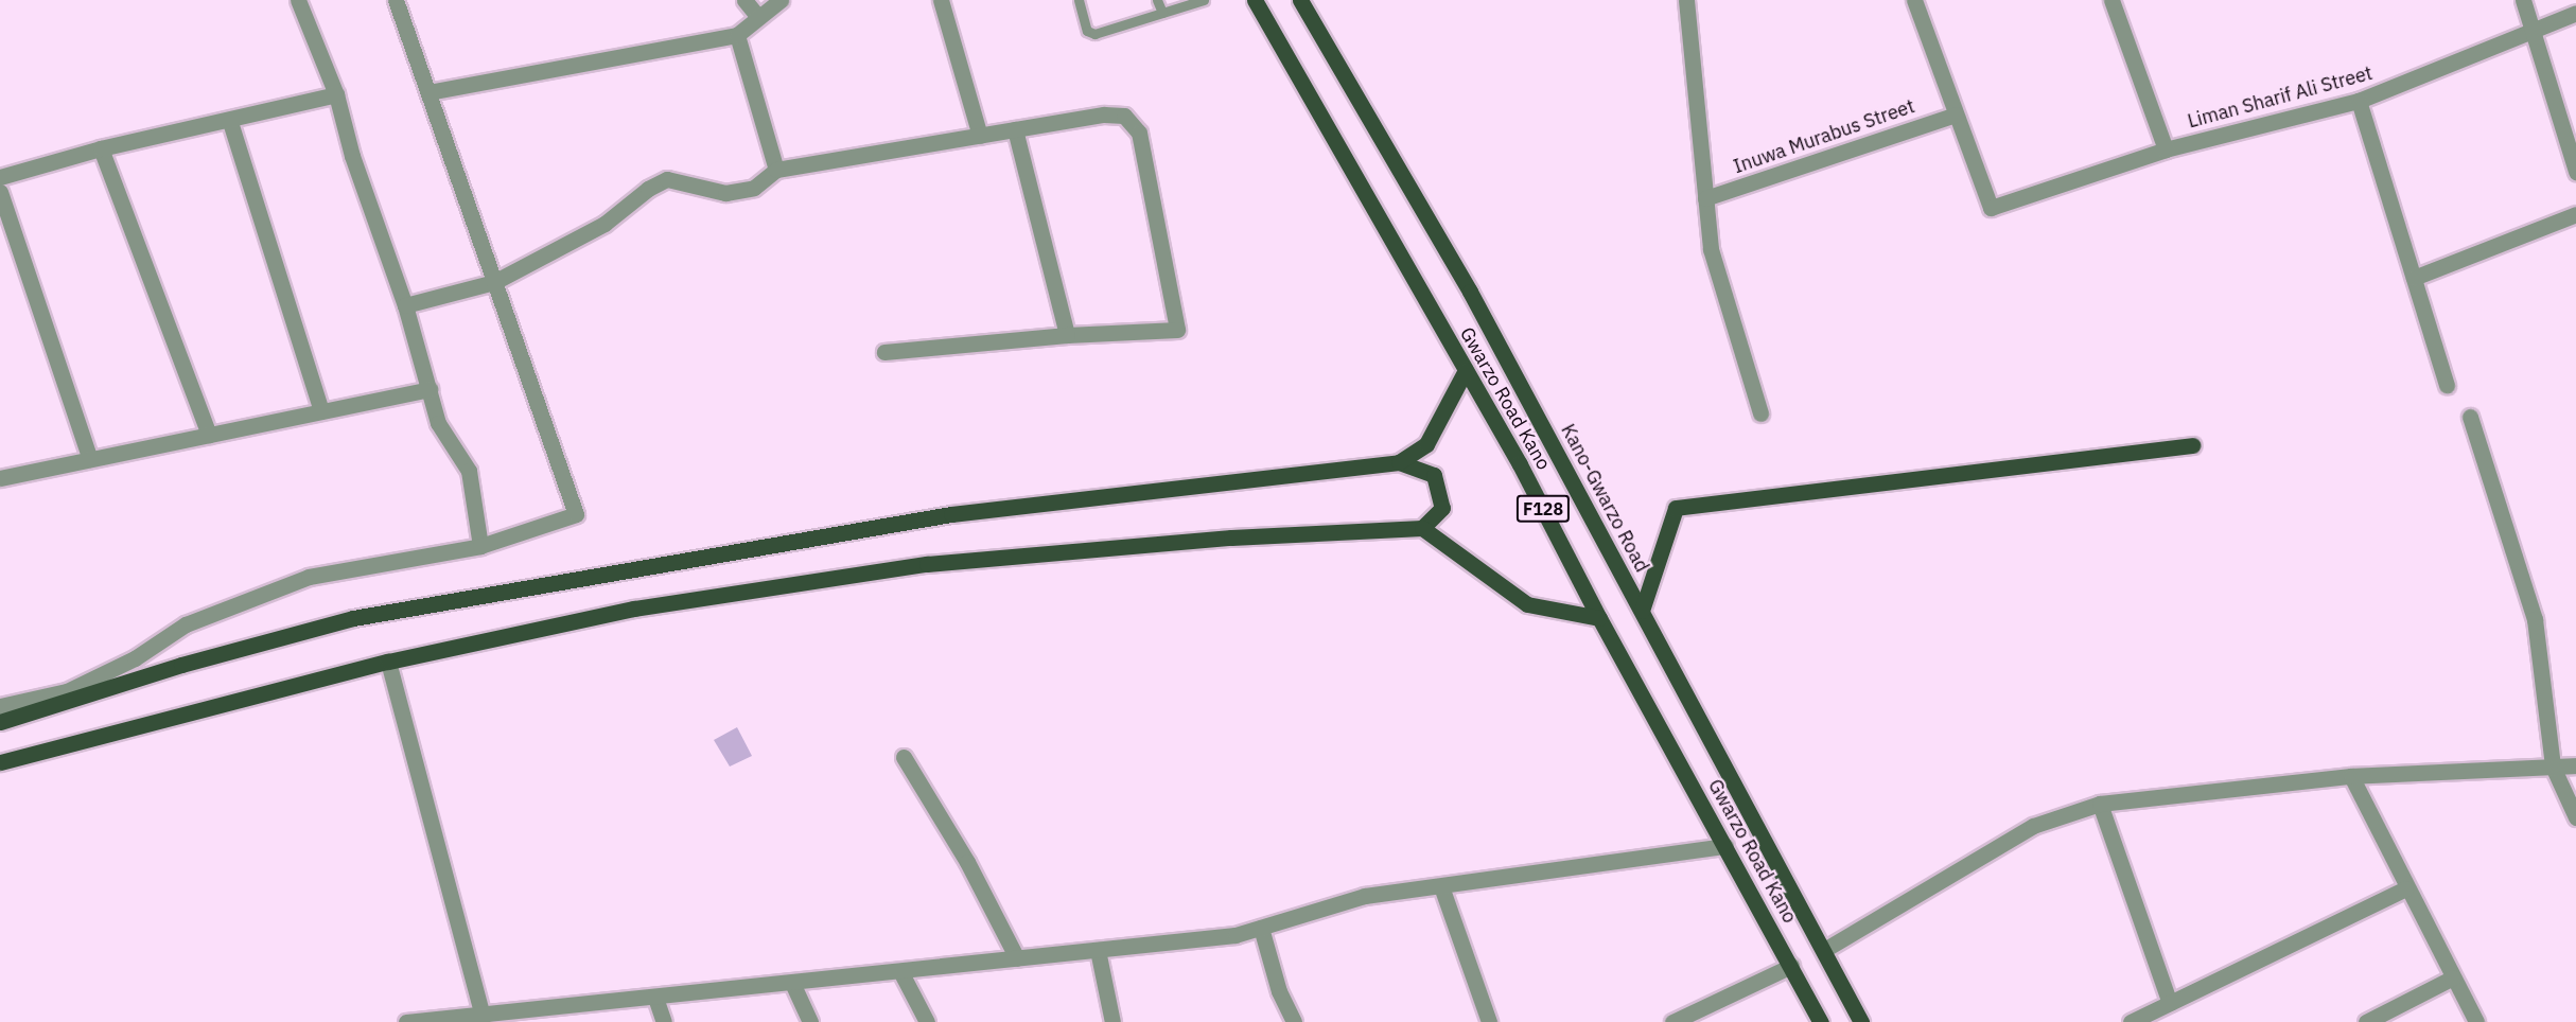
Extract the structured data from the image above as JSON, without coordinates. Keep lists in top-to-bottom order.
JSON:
{
  "streets": {
    "main road": ["Gwarzo Road Kano", "Kano-Gwarzo Road", "F128"],
    "street": ["Liman Sharif Ali Street", "Inuwa Murabus Street"]
  },
  "crossings": [
    ["Liman Sharif Ali Street", "Inuwa Murabus Street"]
  ]
}
